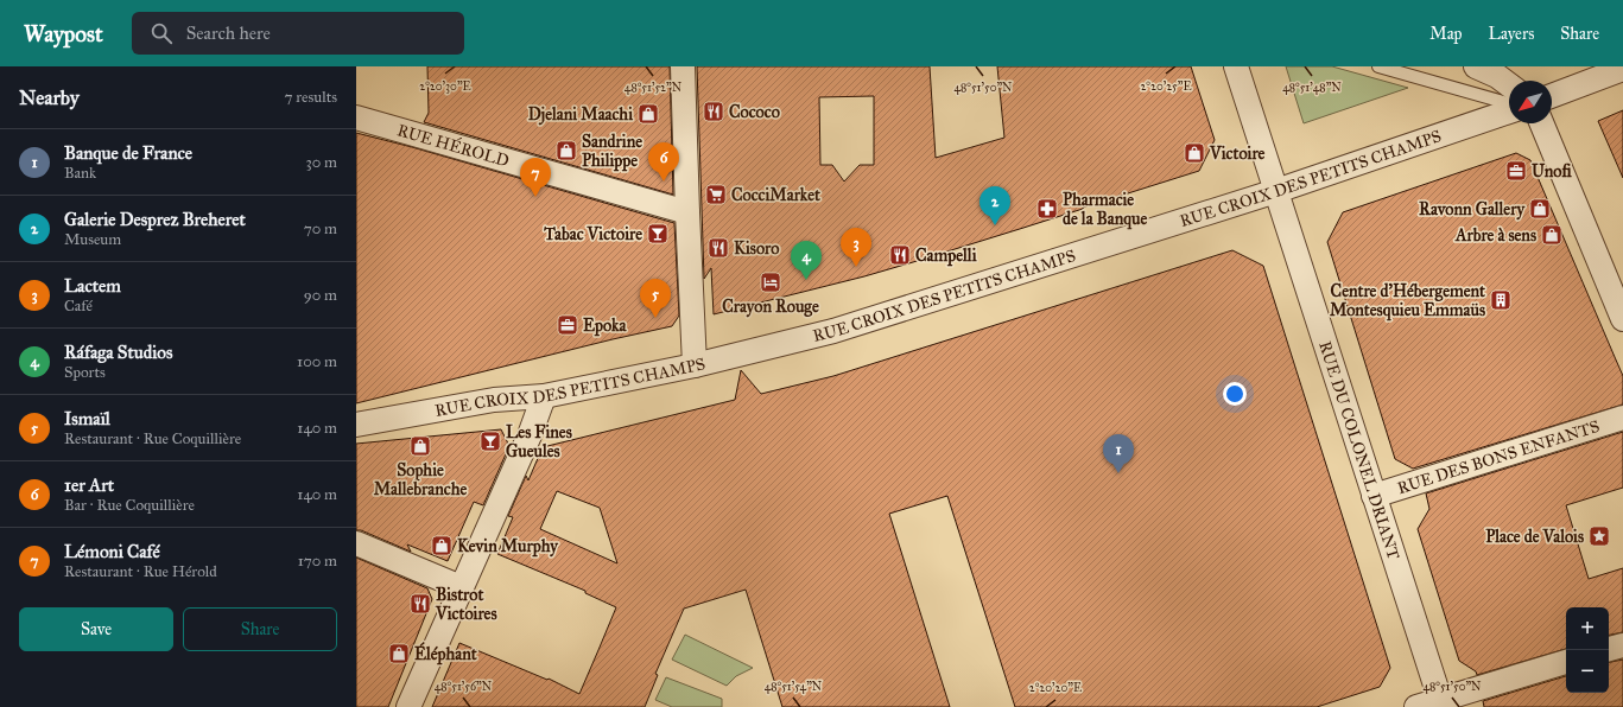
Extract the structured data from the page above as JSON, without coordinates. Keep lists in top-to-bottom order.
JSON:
{
  "streets": {
    "street": [
      "RUE HÉROLD",
      "RUE CROIX DES PETITS CHAMPS",
      "RUE DU COLONEL DRIANT",
      "RUE DES BONS ENFANTS"
    ]
  },
  "crossings": [
    ["RUE CROIX DES PETITS CHAMPS", "RUE DU COLONEL DRIANT"],
    ["RUE DU COLONEL DRIANT", "RUE DES BONS ENFANTS"]
  ],
  "places": {
    "restaurant": [
      "Cococo",
      "Kisoro",
      "Campelli",
      "Bistrot Victoires"
    ],
    "shop": [
      "Djelani Maachi",
      "Sandrine Philippe",
      "Victoire",
      "Ravonn Gallery",
      "Arbre à sens",
      "Sophie Mallebranche",
      "Kevin Murphy",
      "Éléphant"
    ],
    "office": ["Unofi", "Epoka"],
    "supermarket": ["CocciMarket"],
    "pharmacy": ["Pharmacie de la Banque"],
    "bar": ["Tabac Victoire", "Les Fines Gueules"],
    "hotel": ["Crayon Rouge"],
    "building": ["Centre d’Hébergement Montesquieu Emmaüs"],
    "place": ["Place de Valois"]
  },
  "north": "bottom left",
  "page": {
    "header": "Waypost",
    "search": "Search here",
    "nav": ["Map", "Layers", "Share"],
    "heading": ["Nearby", "7 results"],
    "list": [
      {
        "mark": "1",
        "name": "Banque de France",
        "note": "Bank",
        "value": "30 m"
      },
      {
        "mark": "2",
        "name": "Galerie Desprez Breheret",
        "note": "Museum",
        "value": "70 m"
      },
      {
        "mark": "3",
        "name": "Lactem",
        "note": "Café",
        "value": "90 m"
      },
      {
        "mark": "4",
        "name": "Ráfaga Studios",
        "note": "Sports",
        "value": "100 m"
      },
      {
        "mark": "5",
        "name": "Ismaïl",
        "note": "Restaurant · Rue Coquillière",
        "value": "140 m"
      },
      {
        "mark": "6",
        "name": "1er Art",
        "note": "Bar · Rue Coquillière",
        "value": "140 m"
      },
      {
        "mark": "7",
        "name": "Lémoni Café",
        "note": "Restaurant · Rue Hérold",
        "value": "170 m"
      }
    ],
    "pins": [
      "6",
      "7",
      "2",
      "3",
      "4",
      "5",
      "1"
    ],
    "buttons": ["Save", "Share"],
    "map_buttons": ["+", "−"]
  },
  "coordinates": [
    "2°20'30\"E",
    "2°20'25\"E",
    "48°51'52\"N",
    "48°51'50\"N",
    "48°51'48\"N",
    "48°51'56\"N",
    "48°51'54\"N",
    "2°20'20\"E"
  ]
}
